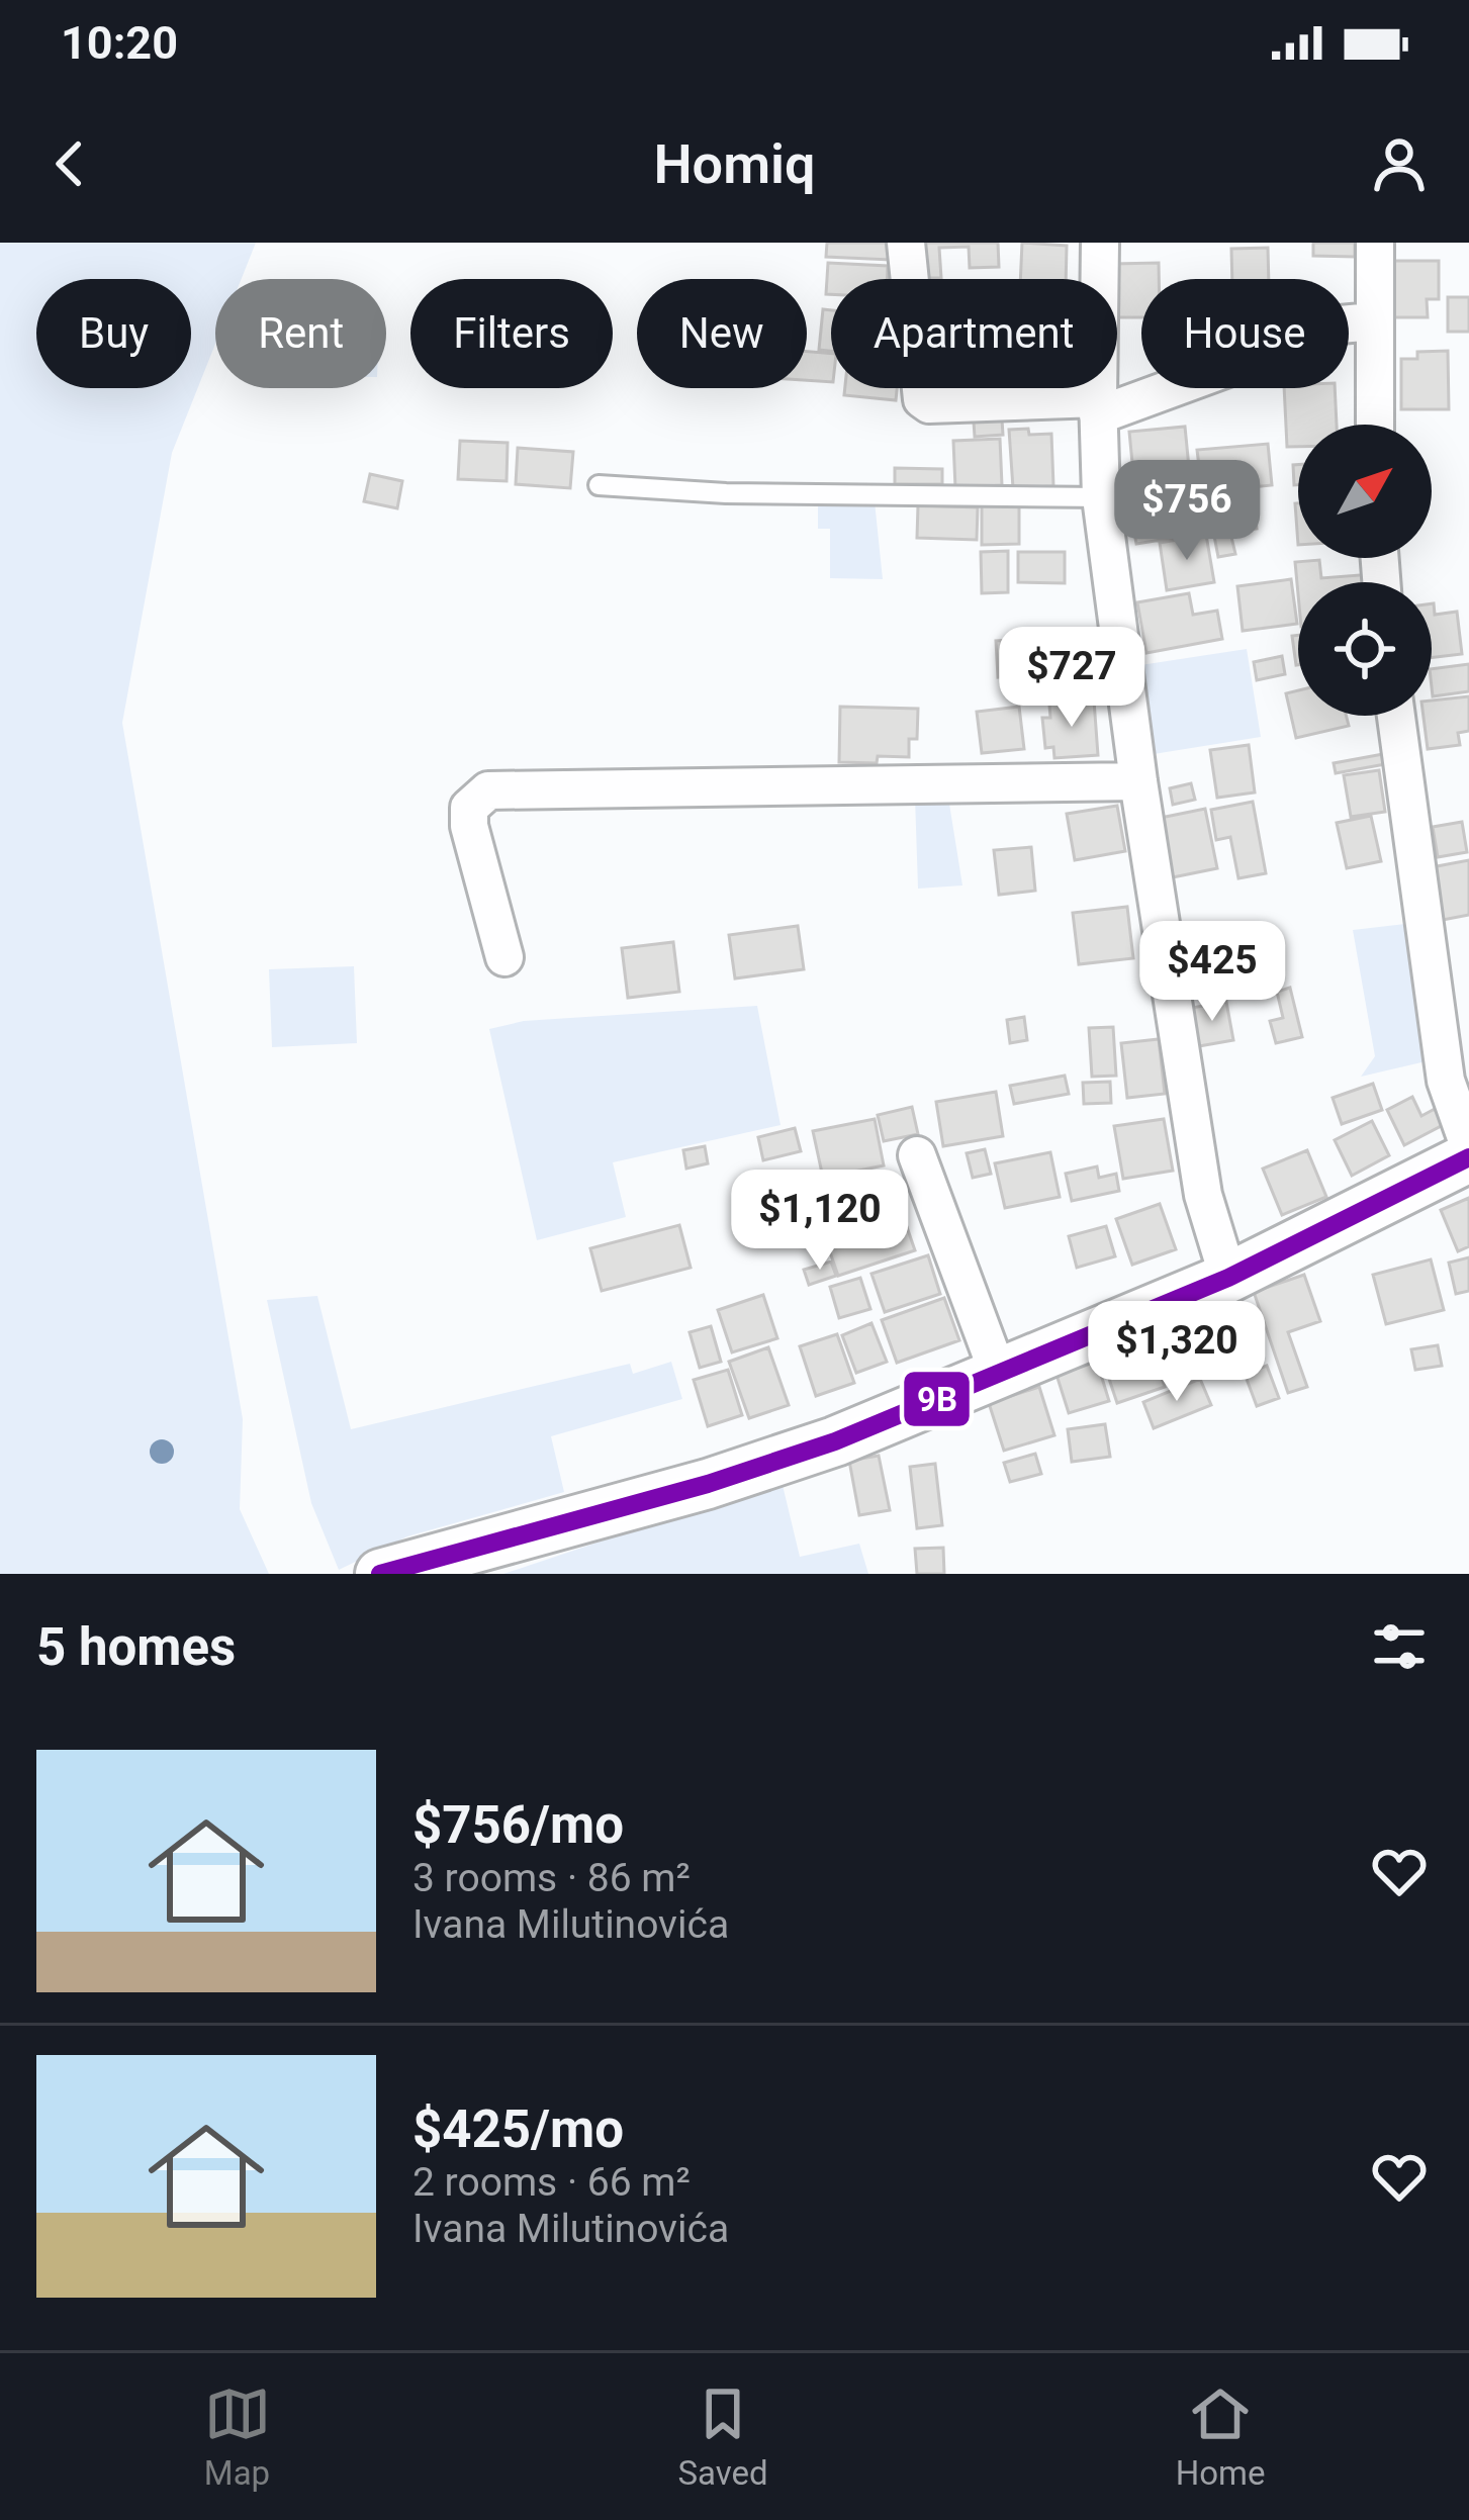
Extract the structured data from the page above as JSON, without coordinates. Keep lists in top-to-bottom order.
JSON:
{
  "lines": ["transit line 9B"],
  "north": "top right",
  "page": {
    "status": "10:20",
    "header": "Homiq",
    "chip": [
      "Buy",
      "Rent",
      "Filters",
      "New",
      "Apartment",
      "House"
    ],
    "price": [
      "$756",
      "$727",
      "$425",
      "$1,120",
      "$1,320"
    ],
    "heading": "5 homes",
    "list": [
      {
        "name": "$756/mo",
        "note": "3 rooms · 86 m² · Ivana Milutinovića"
      },
      {
        "name": "$425/mo",
        "note": "2 rooms · 66 m² · Ivana Milutinovića"
      }
    ],
    "tabs": ["Map", "Saved", "Home"]
  }
}
